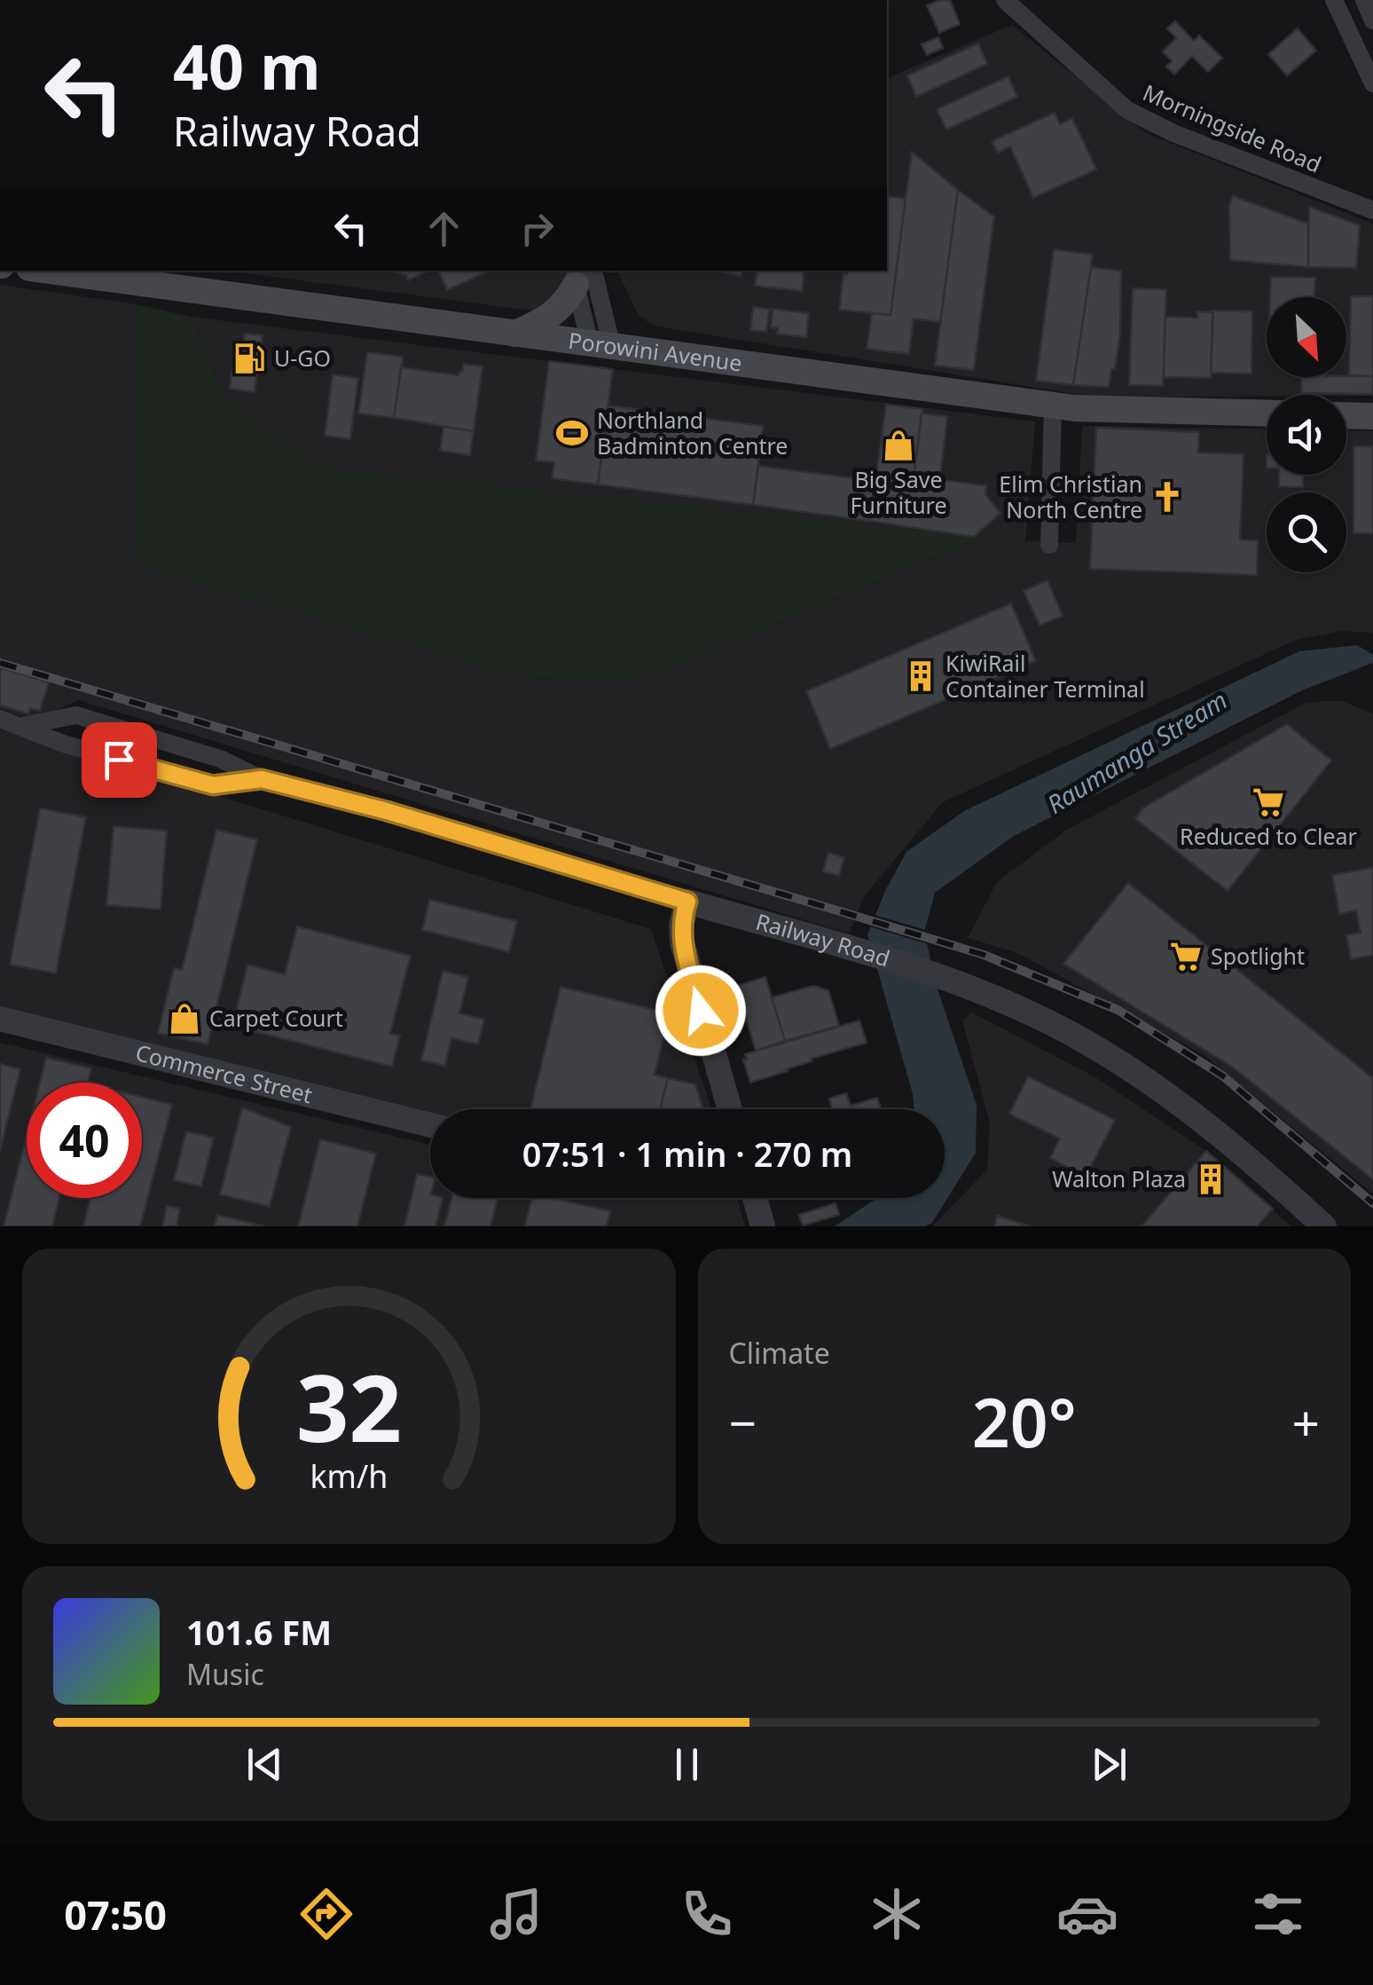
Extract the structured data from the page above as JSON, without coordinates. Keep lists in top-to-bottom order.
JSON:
{
  "streets": {
    "main road": ["Porowini Avenue"],
    "street": ["Morningside Road", "Railway Road", "Commerce Street"]
  },
  "water": ["Raumanga Stream"],
  "places": {
    "fuel station": ["U-GO"],
    "sports": ["Northland Badminton Centre"],
    "shop": ["Big Save Furniture", "Carpet Court"],
    "church": ["Elim Christian North Centre"],
    "building": ["KiwiRail Container Terminal", "Walton Plaza"],
    "supermarket": ["Reduced to Clear", "Spotlight"]
  },
  "north": "bottom right",
  "page": {
    "turn": ["40 m", "Railway Road"],
    "limit": "40",
    "trip": "07:51 · 1 min · 270 m",
    "tile": "Climate",
    "heat": ["−", "20°", "+"],
    "song": ["101.6 FM", "Music"],
    "tabs": "07:50",
    "gauge": ["32", "km/h"]
  }
}
